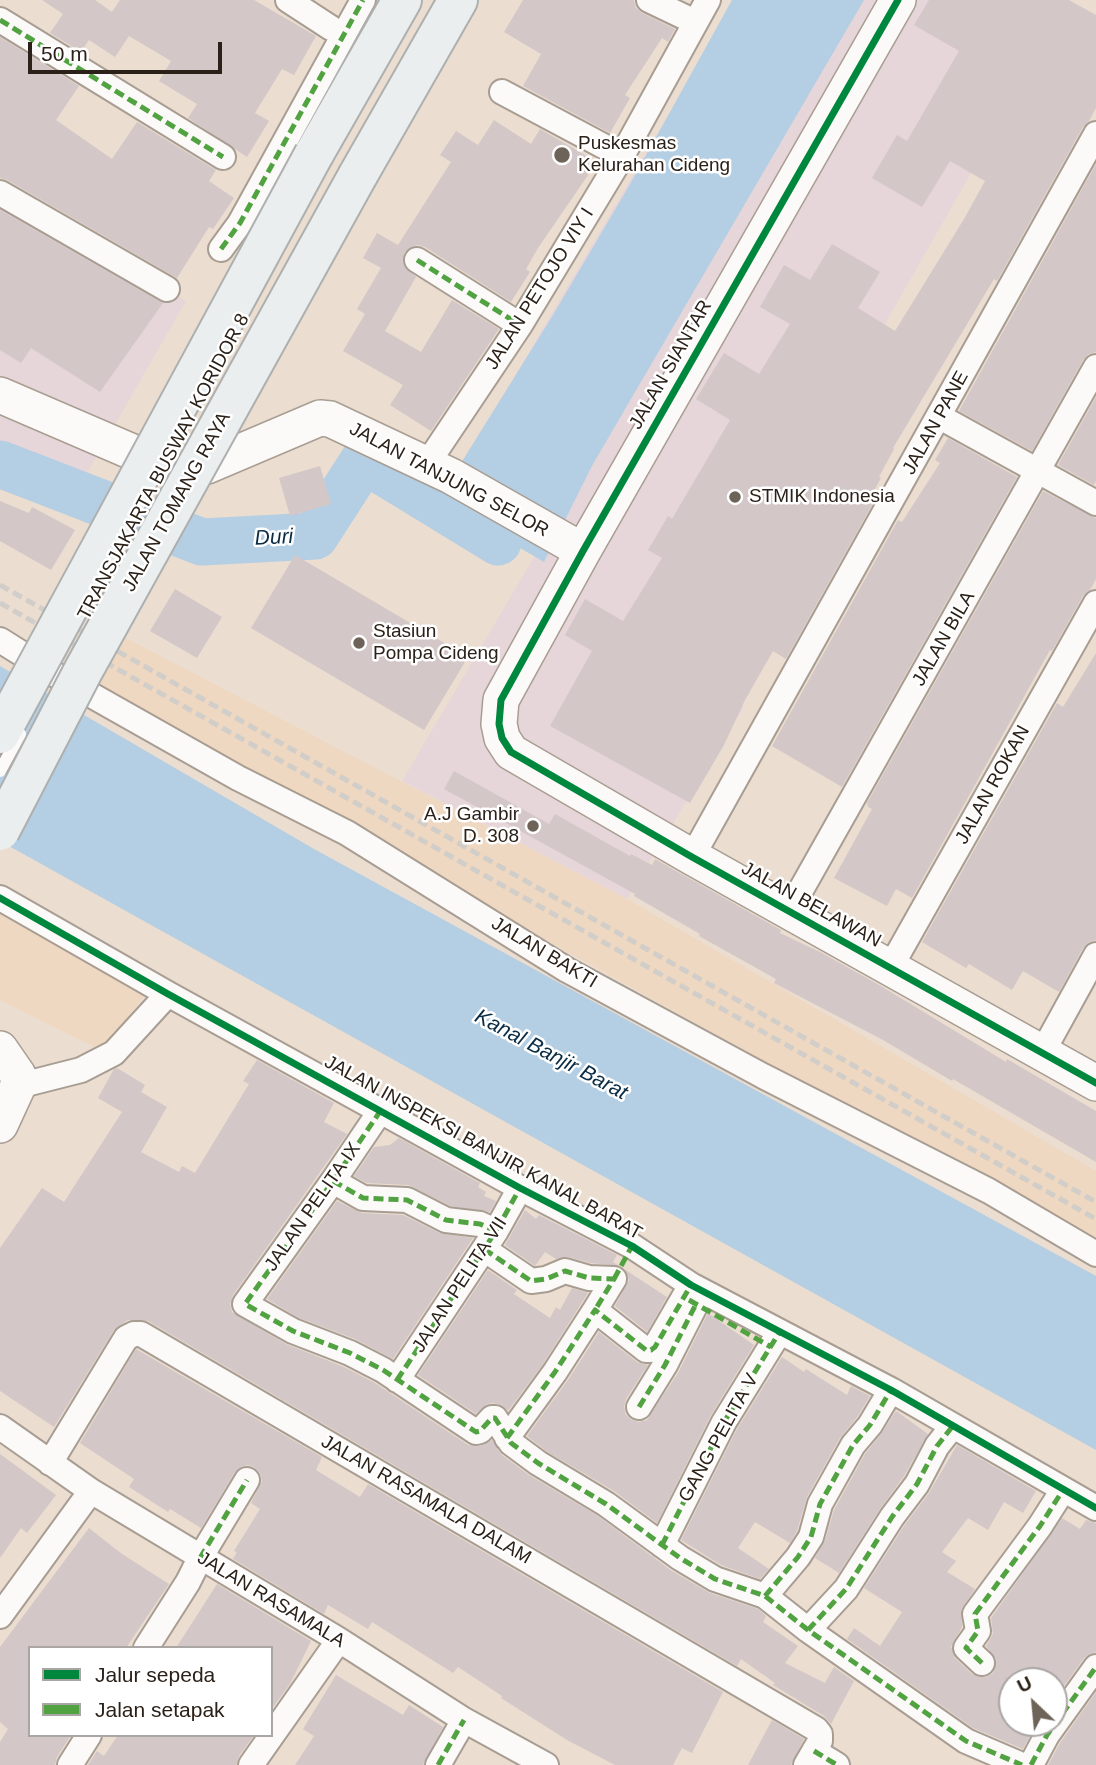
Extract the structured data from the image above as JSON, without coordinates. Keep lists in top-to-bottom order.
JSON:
{
  "streets": {
    "main road": ["JALAN TOMANG RAYA"],
    "street": [
      "JALAN PETOJO VIY I",
      "JALAN SIANTAR",
      "JALAN PANE",
      "JALAN TANJUNG SELOR",
      "JALAN BILA",
      "JALAN ROKAN",
      "JALAN BELAWAN",
      "JALAN BAKTI",
      "JALAN INSPEKSI BANJIR KANAL BARAT",
      "JALAN PELITA IX",
      "JALAN PELITA VII",
      "GANG PELITA V",
      "JALAN RASAMALA DALAM",
      "JALAN RASAMALA"
    ],
    "lane": ["TRANSJAKARTA BUSWAY KORIDOR 8"]
  },
  "crossings": [
    ["JALAN PETOJO VIY I", "JALAN TANJUNG SELOR"],
    ["JALAN SIANTAR", "JALAN TANJUNG SELOR"],
    ["JALAN SIANTAR", "JALAN BELAWAN"],
    ["JALAN PANE", "JALAN BELAWAN"],
    ["JALAN BILA", "JALAN BELAWAN"],
    ["JALAN ROKAN", "JALAN BELAWAN"],
    ["JALAN INSPEKSI BANJIR KANAL BARAT", "JALAN PELITA IX"],
    ["JALAN INSPEKSI BANJIR KANAL BARAT", "JALAN PELITA VII"],
    ["JALAN INSPEKSI BANJIR KANAL BARAT", "GANG PELITA V"],
    ["JALAN PELITA IX", "JALAN PELITA VII"],
    ["JALAN RASAMALA DALAM", "JALAN RASAMALA"]
  ],
  "water": ["Duri", "Kanal Banjir Barat"],
  "places": [
    "Puskesmas Kelurahan Cideng",
    "STMIK Indonesia",
    "Stasiun Pompa Cideng",
    "A.J Gambir D. 308"
  ],
  "legend": ["Jalur sepeda", "Jalan setapak"],
  "scale_bar": "50 m",
  "north": "top left"
}
